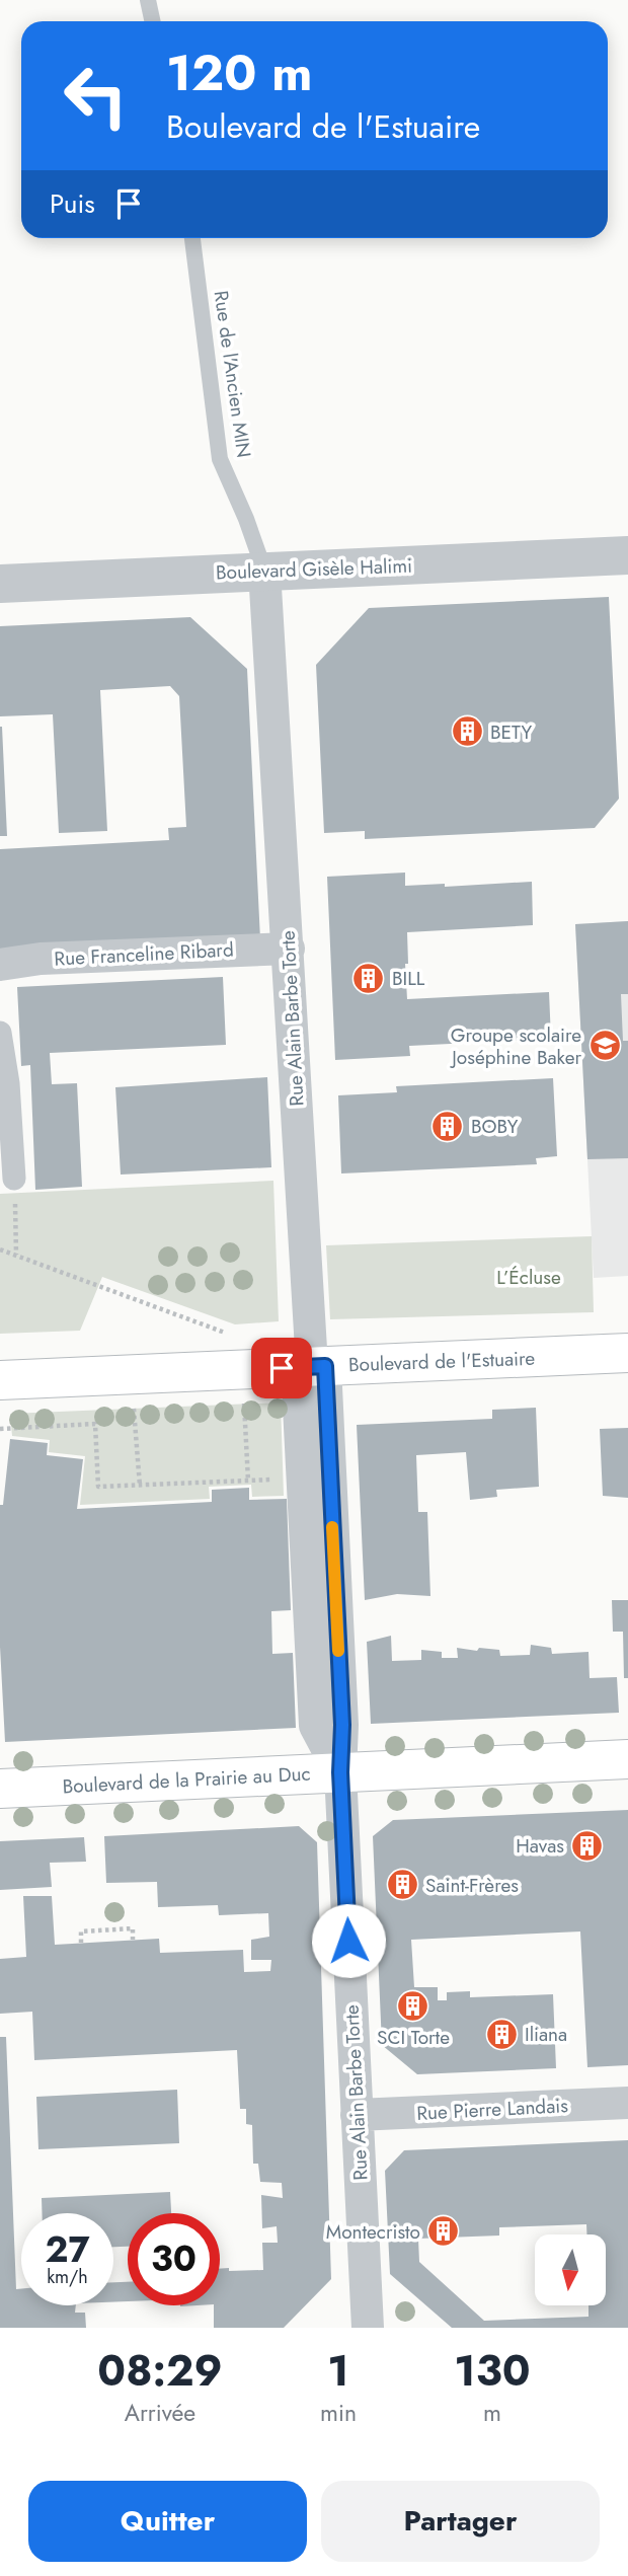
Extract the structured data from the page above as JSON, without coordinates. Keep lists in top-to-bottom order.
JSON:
{
  "streets": {
    "main road": ["Boulevard de l'Estuaire", "Boulevard de la Prairie au Duc"],
    "street": [
      "Boulevard Gisèle Halimi",
      "Rue Franceline Ribard",
      "Rue Alain Barbe Torte",
      "Rue Pierre Landais"
    ],
    "lane": ["Rue de l'Ancien MIN"]
  },
  "crossings": [
    ["Rue de l'Ancien MIN", "Boulevard Gisèle Halimi"],
    ["Rue de l'Ancien MIN", "Rue Alain Barbe Torte"],
    ["Boulevard Gisèle Halimi", "Rue Alain Barbe Torte"],
    ["Rue Franceline Ribard", "Rue Alain Barbe Torte"],
    ["Rue Alain Barbe Torte", "Boulevard de l'Estuaire"],
    ["Rue Alain Barbe Torte", "Boulevard de la Prairie au Duc"],
    ["Rue Alain Barbe Torte", "Rue Pierre Landais"]
  ],
  "parks": ["L’Écluse"],
  "places": {
    "building": [
      "BETY",
      "BILL",
      "BOBY",
      "Havas",
      "Saint-Frères",
      "SCI Torte",
      "Iliana",
      "Montecristo"
    ],
    "school or university": ["Groupe scolaire Joséphine Baker"]
  },
  "north": "bottom",
  "page": {
    "turn": ["120 m", "Boulevard de l'Estuaire"],
    "then": "Puis",
    "speed": "27 km/h",
    "limit": "30",
    "eta": [
      "08:29",
      "Arrivée",
      "1",
      "min",
      "130",
      "m"
    ],
    "buttons": ["Quitter", "Partager"]
  }
}
